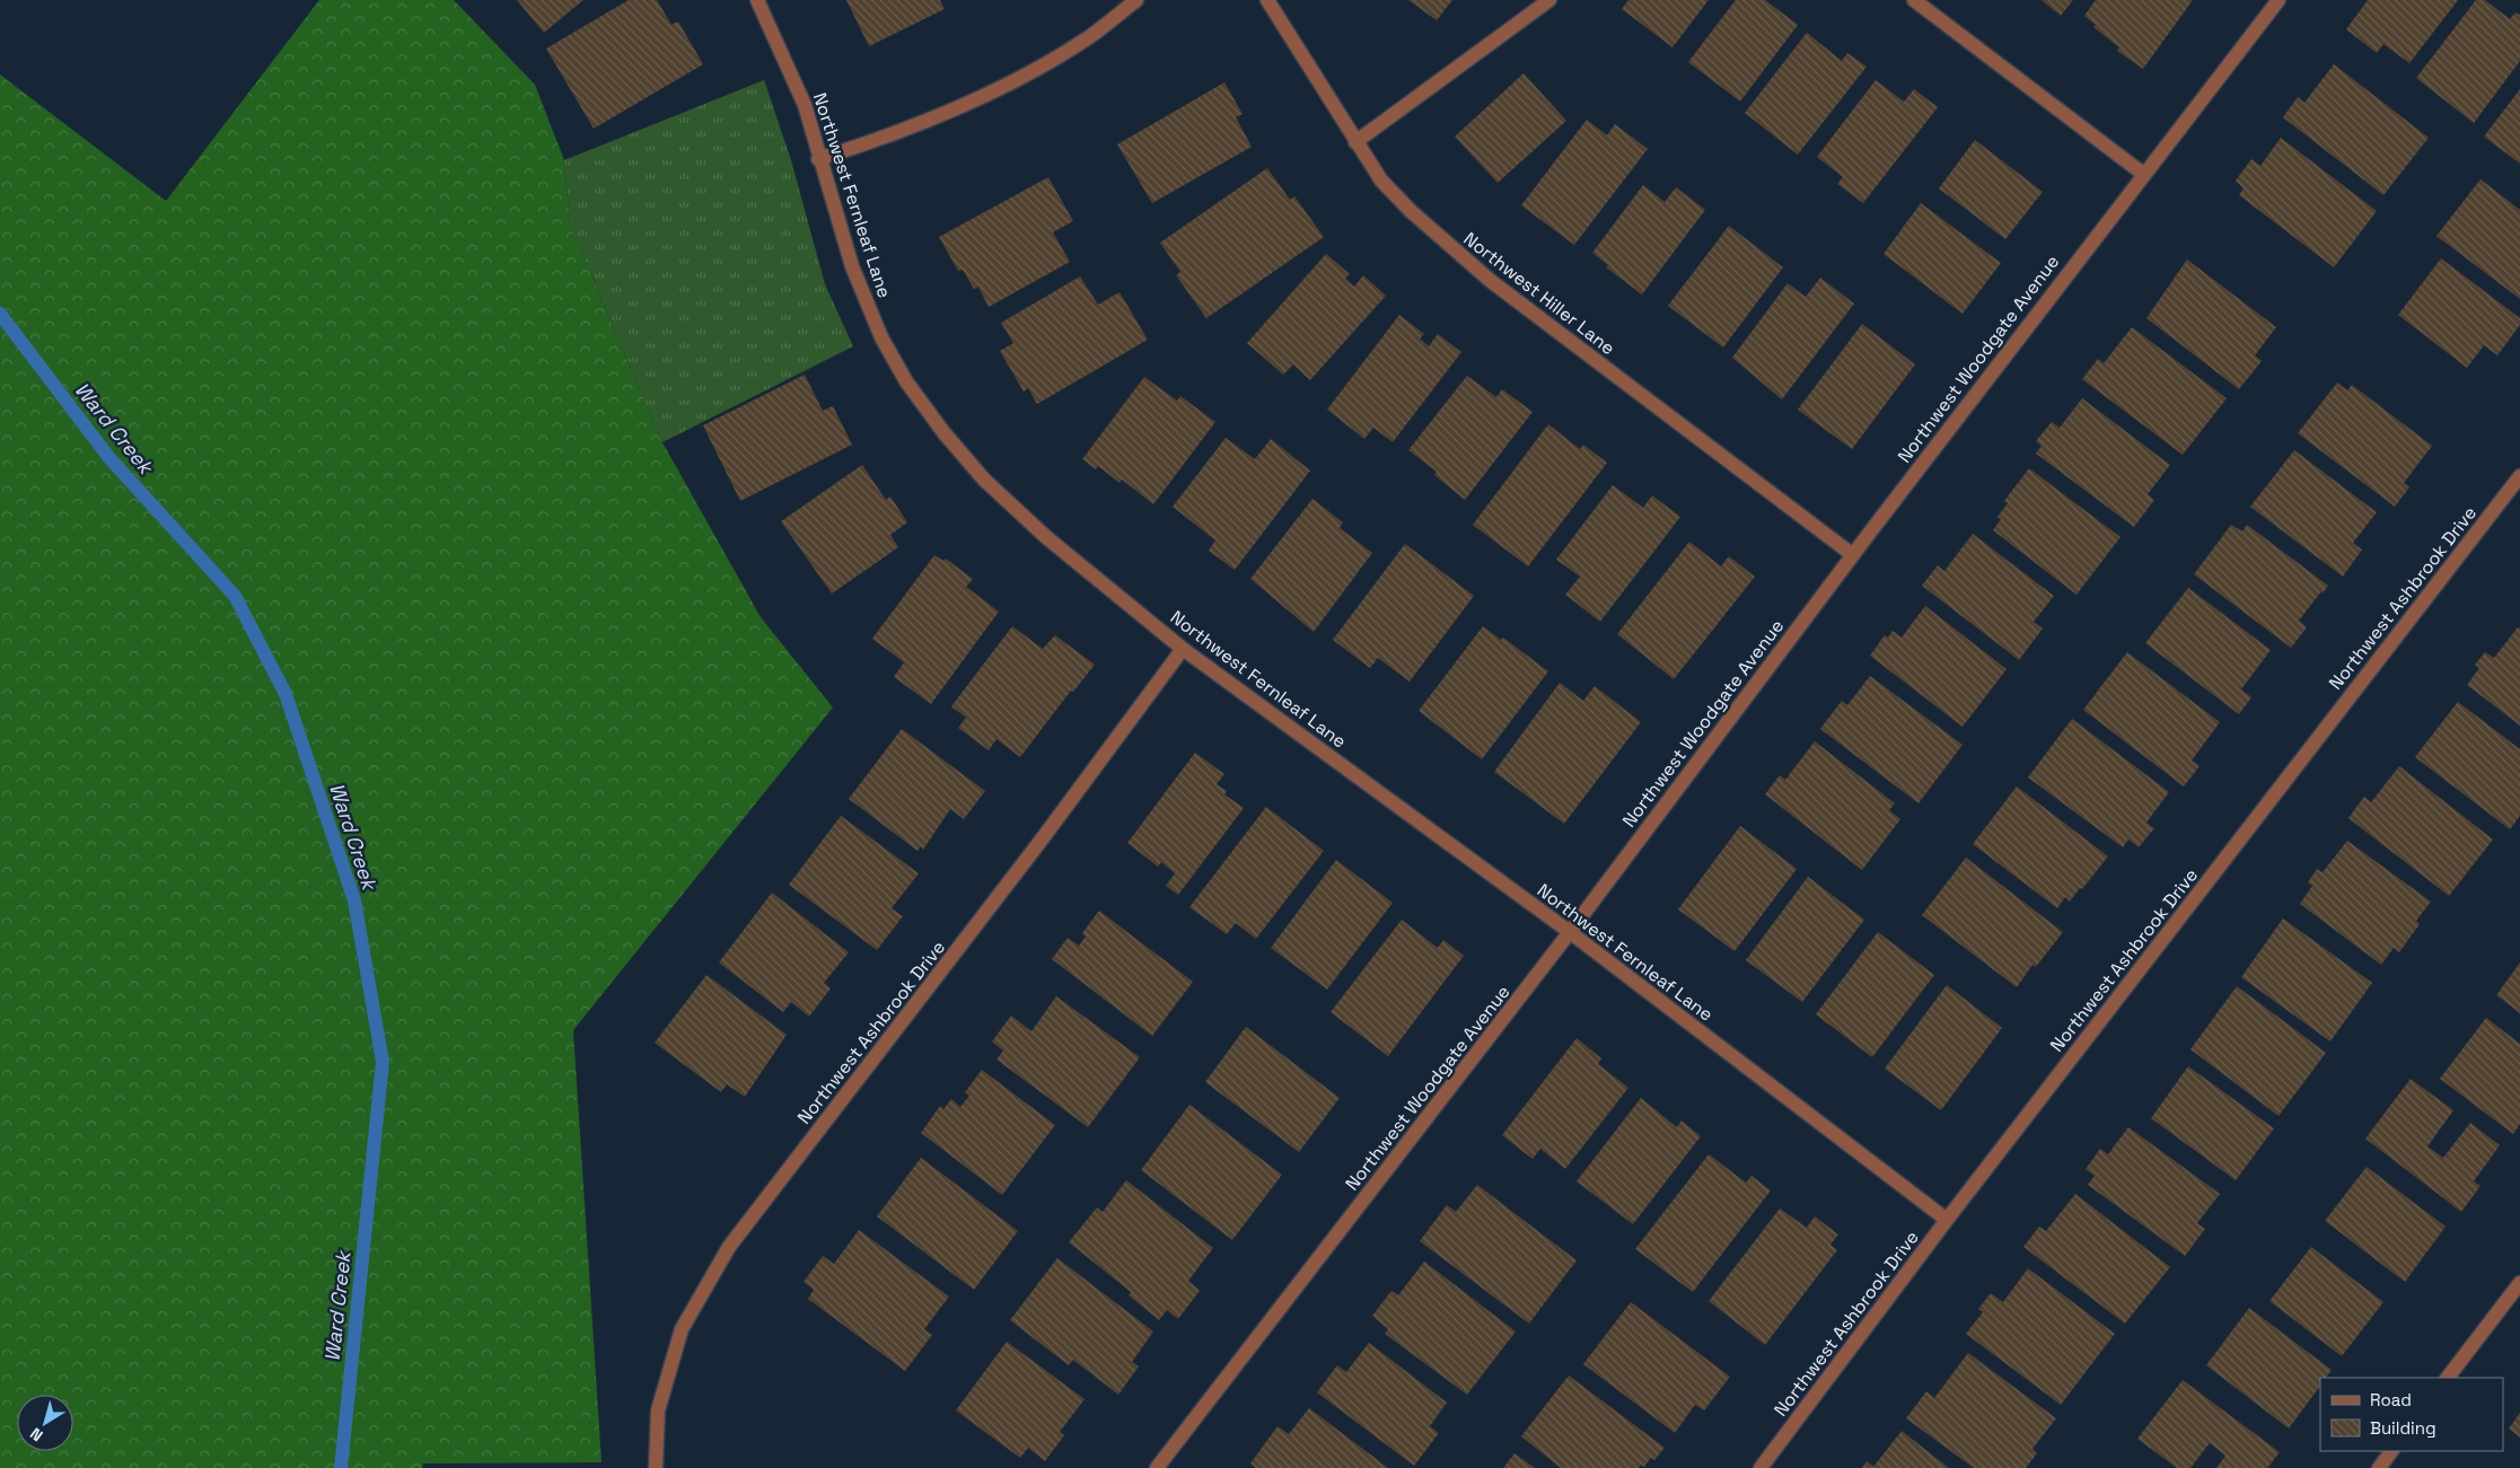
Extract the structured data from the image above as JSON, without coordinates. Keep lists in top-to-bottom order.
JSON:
{
  "streets": {
    "street": [
      "Northwest Fernleaf Lane",
      "Northwest Hiller Lane",
      "Northwest Woodgate Avenue",
      "Northwest Ashbrook Drive"
    ]
  },
  "crossings": [
    ["Northwest Fernleaf Lane", "Northwest Woodgate Avenue"],
    ["Northwest Fernleaf Lane", "Northwest Ashbrook Drive"],
    ["Northwest Hiller Lane", "Northwest Woodgate Avenue"]
  ],
  "water": ["Ward Creek"],
  "legend": ["Road", "Building"],
  "north": "bottom left"
}
